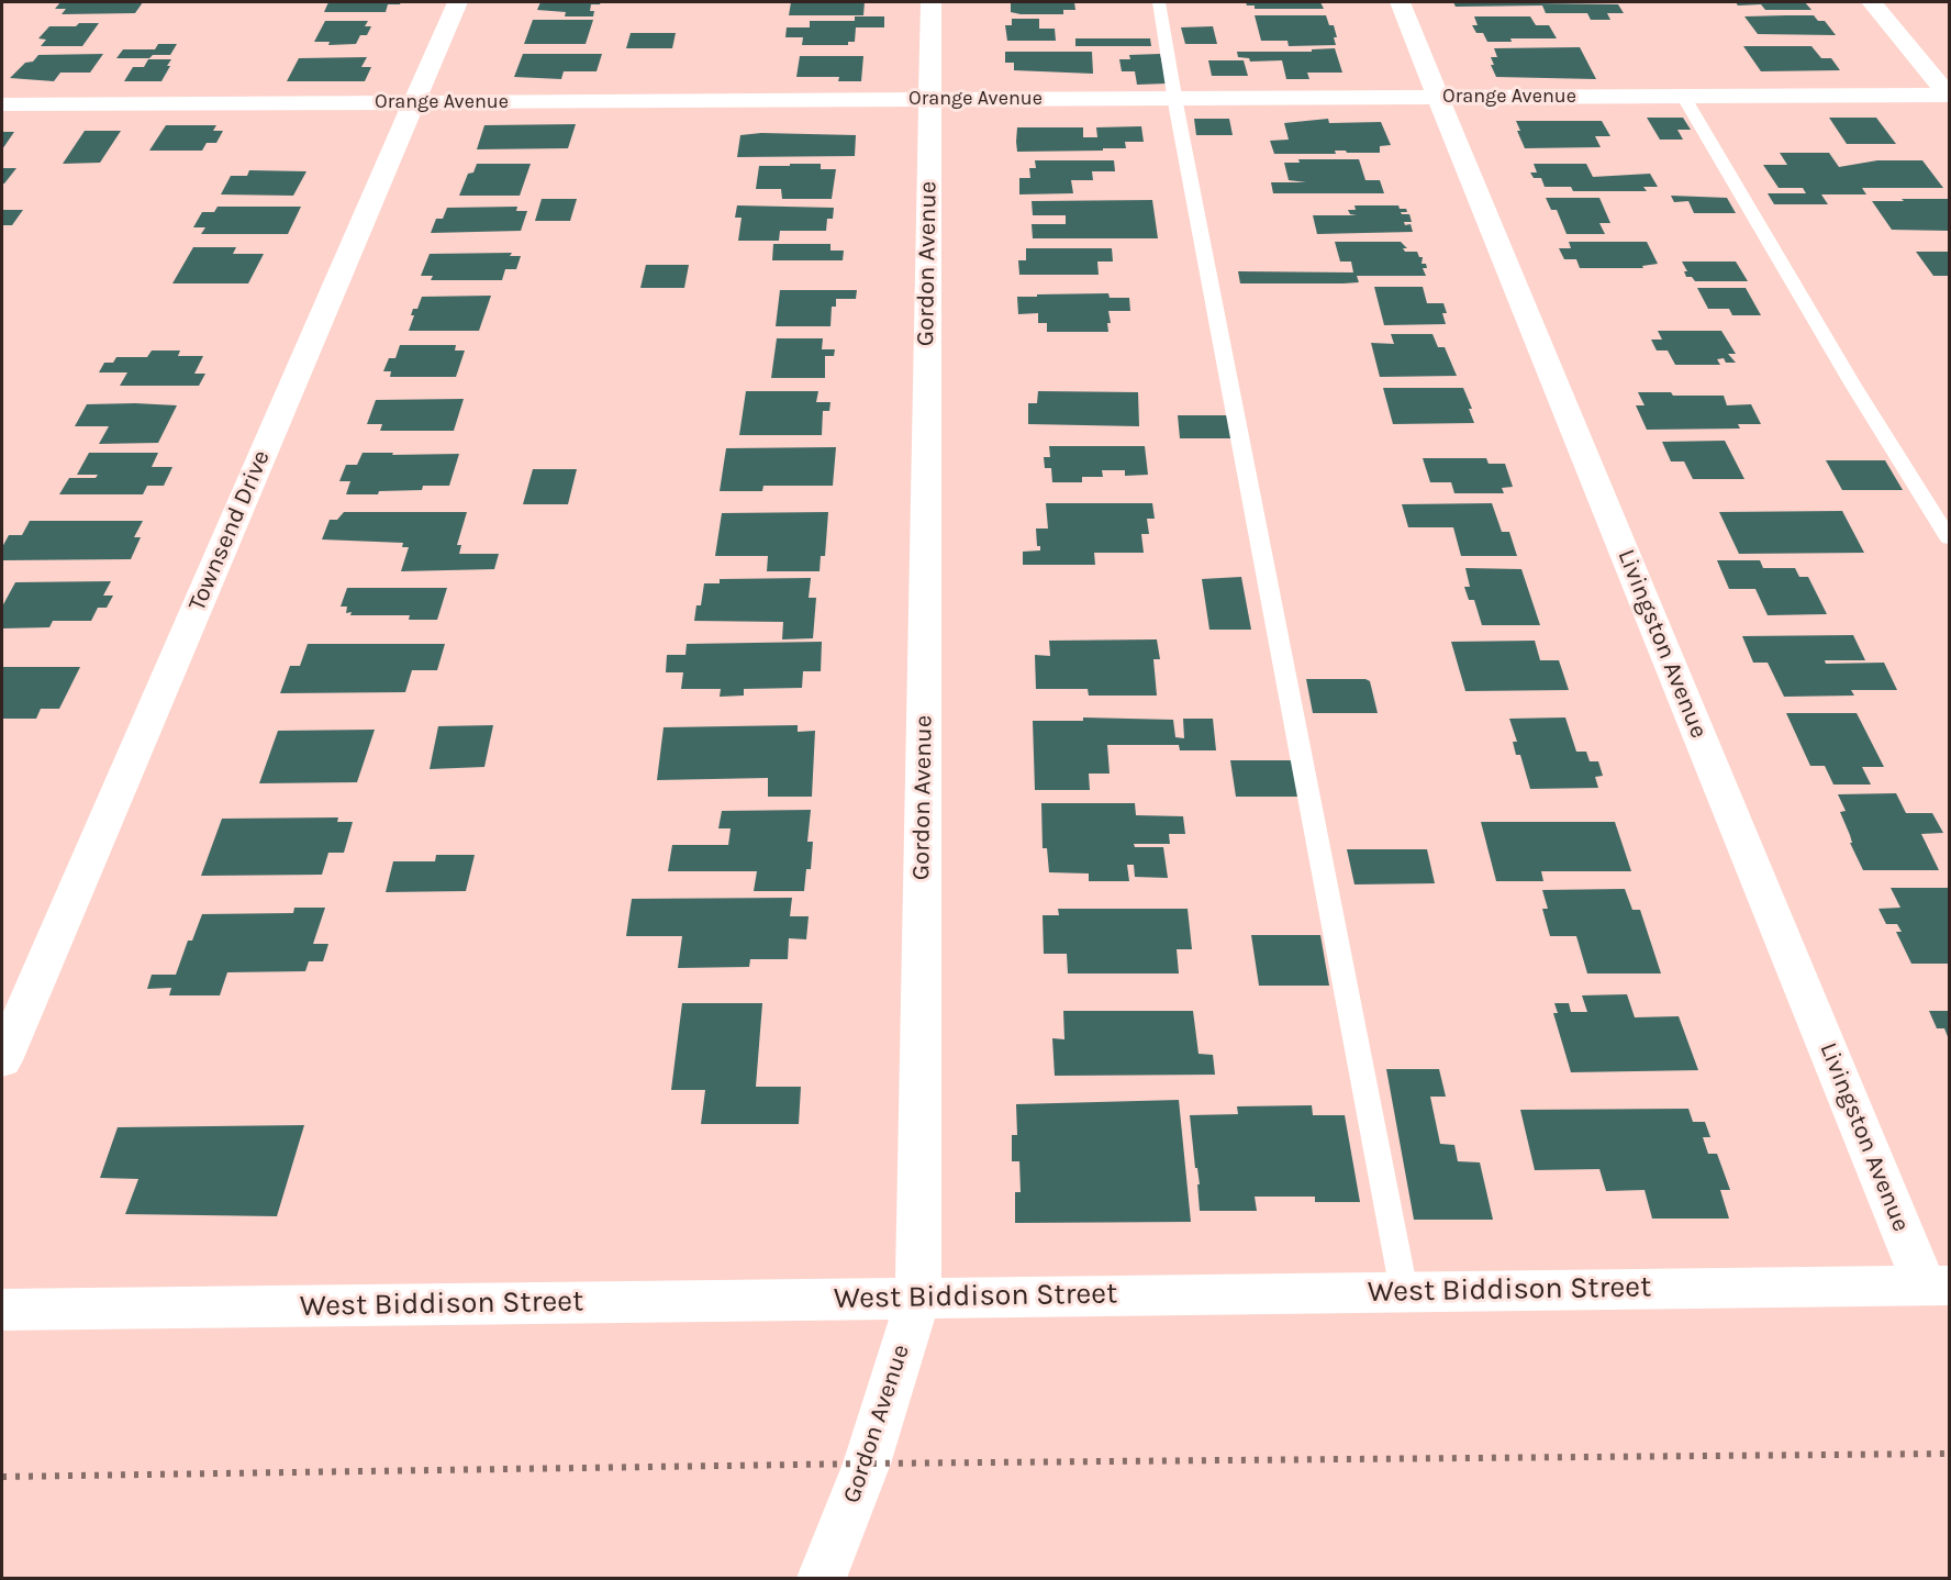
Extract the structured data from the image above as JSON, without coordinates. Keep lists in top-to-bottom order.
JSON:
{
  "streets": {
    "street": [
      "Orange Avenue",
      "Gordon Avenue",
      "Townsend Drive",
      "Livingston Avenue",
      "West Biddison Street"
    ]
  },
  "crossings": [
    ["Orange Avenue", "Gordon Avenue"],
    ["Orange Avenue", "Townsend Drive"],
    ["Orange Avenue", "Livingston Avenue"],
    ["Gordon Avenue", "West Biddison Street"],
    ["Livingston Avenue", "West Biddison Street"]
  ]
}
